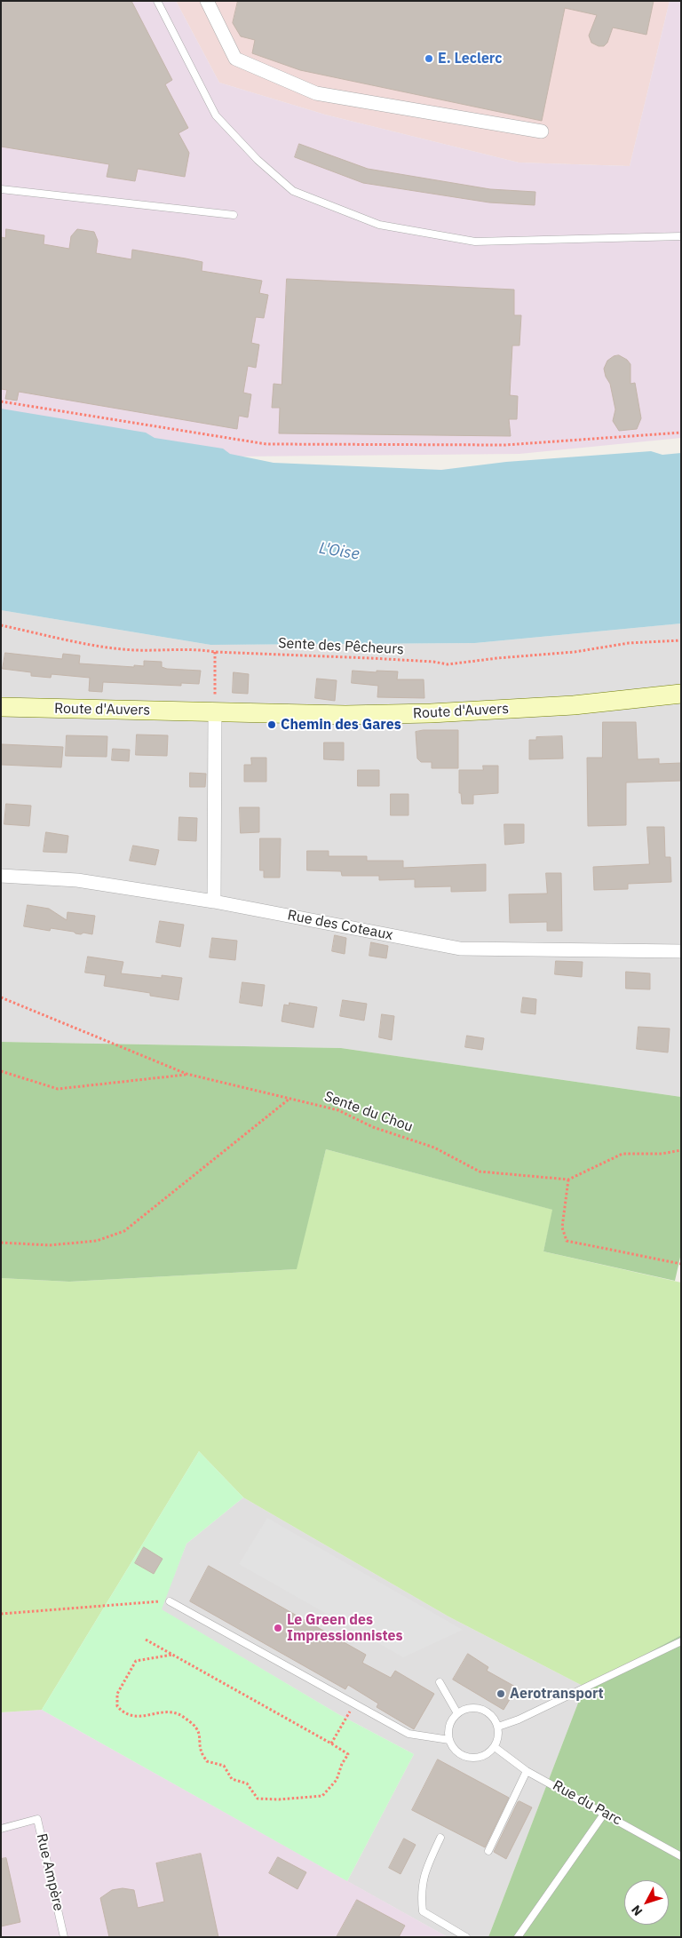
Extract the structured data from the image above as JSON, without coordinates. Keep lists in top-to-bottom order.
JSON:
{
  "streets": {
    "main road": ["Route d'Auvers"],
    "street": ["Rue des Coteaux"],
    "lane": ["Rue du Parc", "Rue Ampère"],
    "path": ["Sente des Pêcheurs", "Sente du Chou"]
  },
  "water": ["L'Oise"],
  "places": [
    "E. Leclerc",
    "Chemin des Gares",
    "Le Green des Impressionnistes",
    "Aerotransport"
  ],
  "north": "bottom left"
}
